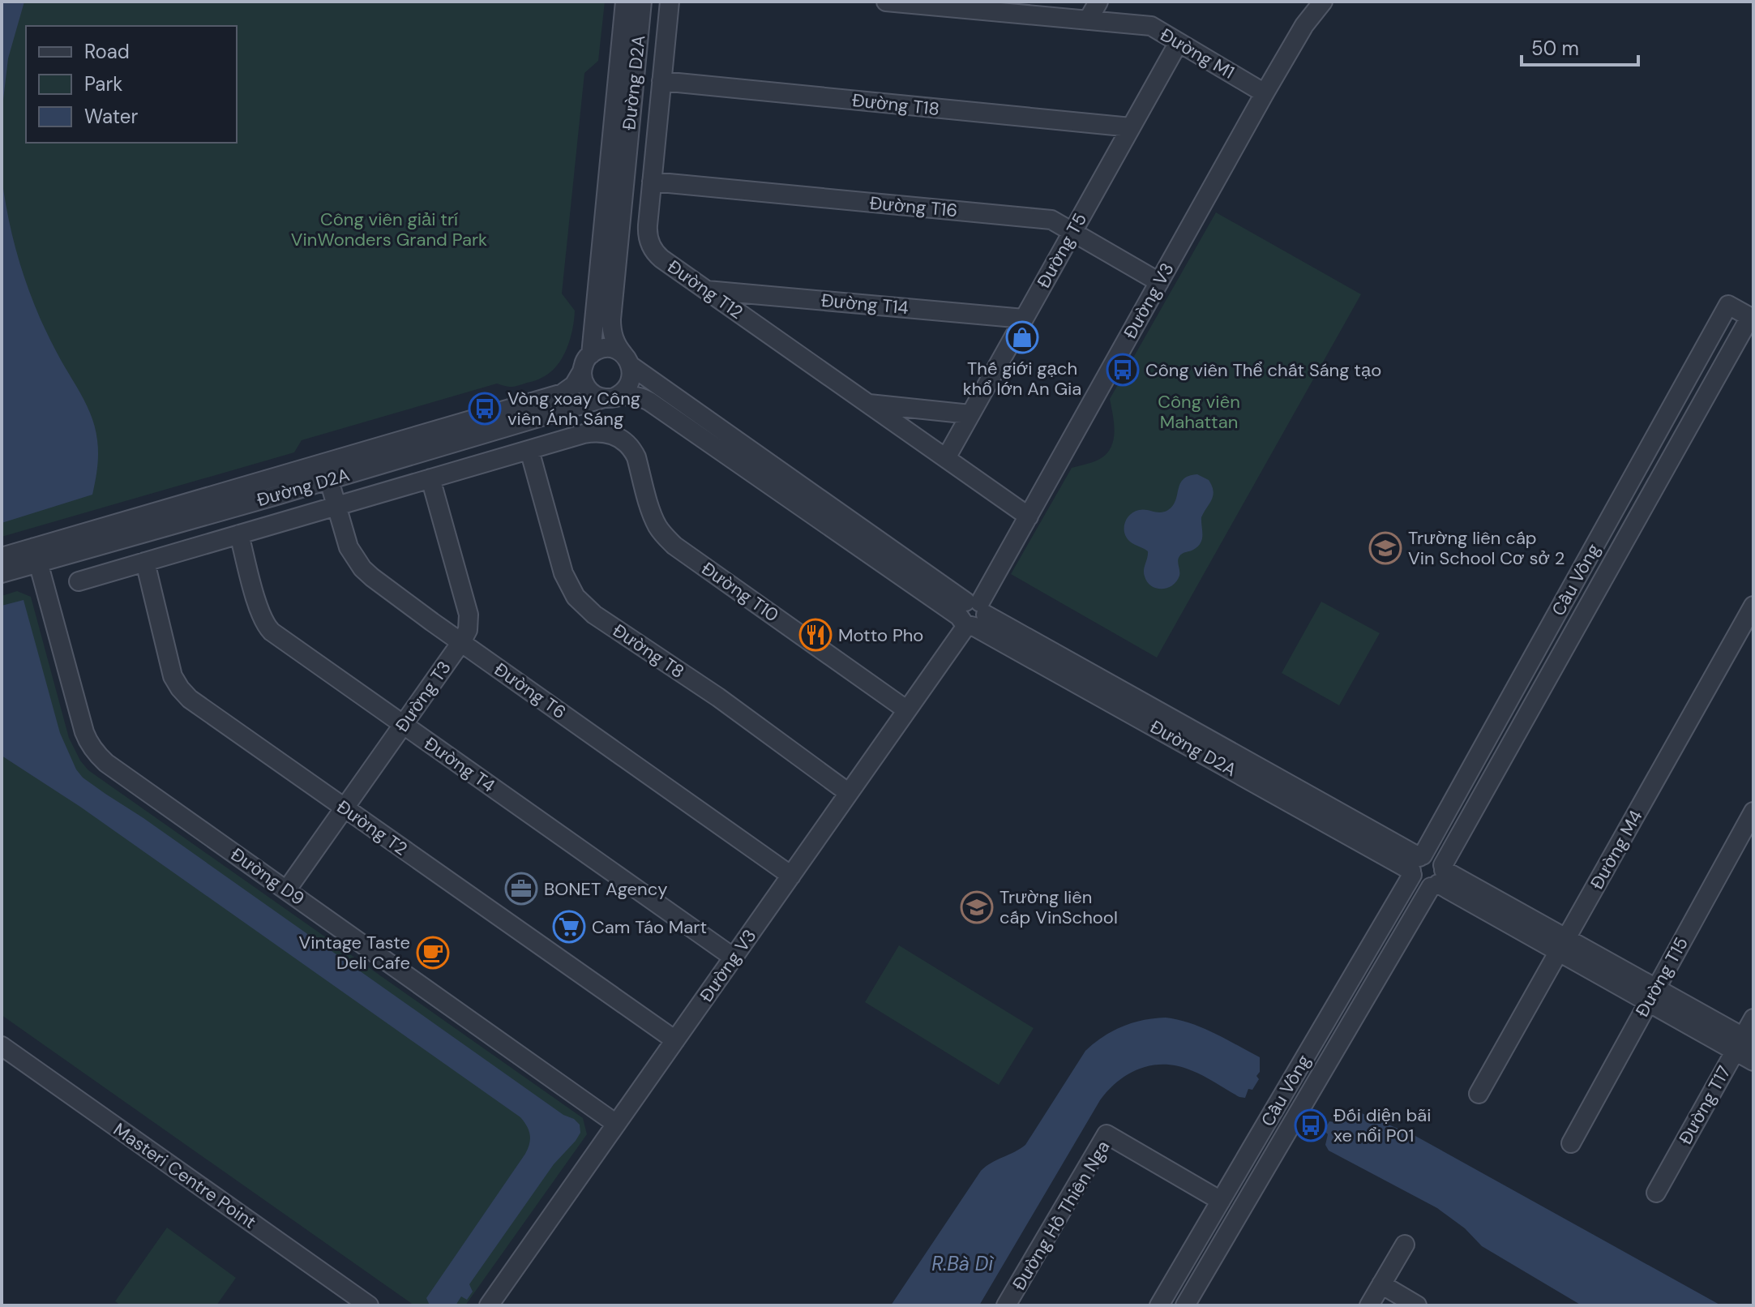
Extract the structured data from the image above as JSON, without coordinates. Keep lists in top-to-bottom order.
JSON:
{
  "streets": {
    "street": [
      "Đường M1",
      "Đường D2A",
      "Đường T18",
      "Đường T16",
      "Đường T5",
      "Đường T12",
      "Đường V3",
      "Đường T14",
      "Cầu Vồng",
      "Đường T10",
      "Đường T8",
      "Đường T6",
      "Đường T3",
      "Đường T4",
      "Đường T2",
      "Đường M4",
      "Đường D9",
      "Đường T15",
      "Đường T17",
      "Masteri Centre Point",
      "Đường Hồ Thiên Nga"
    ]
  },
  "crossings": [
    ["Đường M1", "Đường T5"],
    ["Đường M1", "Đường V3"],
    ["Đường D2A", "Đường V3"],
    ["Đường D2A", "Cầu Vồng"],
    ["Đường D2A", "Đường T6"],
    ["Đường D2A", "Đường D9"],
    ["Đường T18", "Đường T5"],
    ["Đường T18", "Đường T12"],
    ["Đường T16", "Đường T5"],
    ["Đường T16", "Đường T12"],
    ["Đường T16", "Đường V3"],
    ["Đường T5", "Đường T12"],
    ["Đường T5", "Đường T14"],
    ["Đường T12", "Đường V3"],
    ["Đường T12", "Đường T14"],
    ["Đường V3", "Đường T10"],
    ["Đường V3", "Đường T8"],
    ["Đường V3", "Đường T6"],
    ["Đường V3", "Đường T4"],
    ["Đường V3", "Đường T2"],
    ["Đường V3", "Đường D9"],
    ["Cầu Vồng", "Đường Hồ Thiên Nga"],
    ["Đường T10", "Đường T8"],
    ["Đường T6", "Đường T3"],
    ["Đường T3", "Đường T4"],
    ["Đường T3", "Đường T2"],
    ["Đường T3", "Đường D9"]
  ],
  "water": ["R.Bà Dì"],
  "parks": ["Công viên giải trí VinWonders Grand Park", "Công viên Mahattan"],
  "places": {
    "shop": ["Thế giới gạch khổ lớn An Gia"],
    "bus stop": ["Công viên Thể chất Sáng tạo", "Vòng xoay Công viên Ánh Sáng", "Đối diện bãi xe nổi P01"],
    "school or university": ["Trường liên cấp Vin School Cơ sở 2", "Trường liên cấp VinSchool"],
    "restaurant": ["Motto Pho"],
    "office": ["BONET Agency"],
    "supermarket": ["Cam Táo Mart"],
    "cafe": ["Vintage Taste Deli Cafe"]
  },
  "legend": ["Road", "Park", "Water"],
  "scale_bar": "50 m"
}
